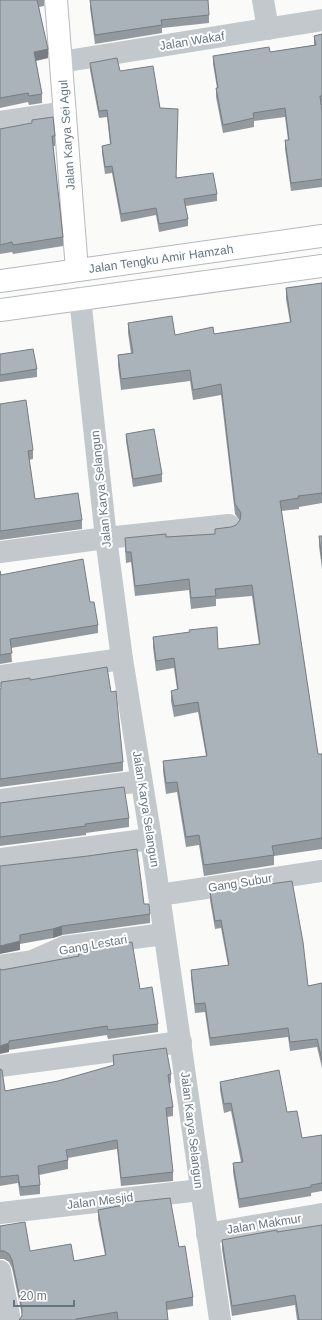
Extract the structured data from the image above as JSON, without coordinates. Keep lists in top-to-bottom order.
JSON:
{
  "streets": {
    "main road": ["Jalan Karya Sei Agul", "Jalan Tengku Amir Hamzah"],
    "street": [
      "Jalan Wakaf",
      "Jalan Karya Selangun",
      "Gang Subur",
      "Gang Lestari",
      "Jalan Mesjid",
      "Jalan Makmur"
    ]
  },
  "crossings": [
    ["Jalan Wakaf", "Jalan Karya Sei Agul"],
    ["Jalan Karya Sei Agul", "Jalan Tengku Amir Hamzah"],
    ["Jalan Karya Selangun", "Gang Subur"],
    ["Jalan Karya Selangun", "Gang Lestari"],
    ["Jalan Karya Selangun", "Jalan Mesjid"],
    ["Jalan Karya Selangun", "Jalan Makmur"]
  ],
  "scale_bar": "20 m"
}
